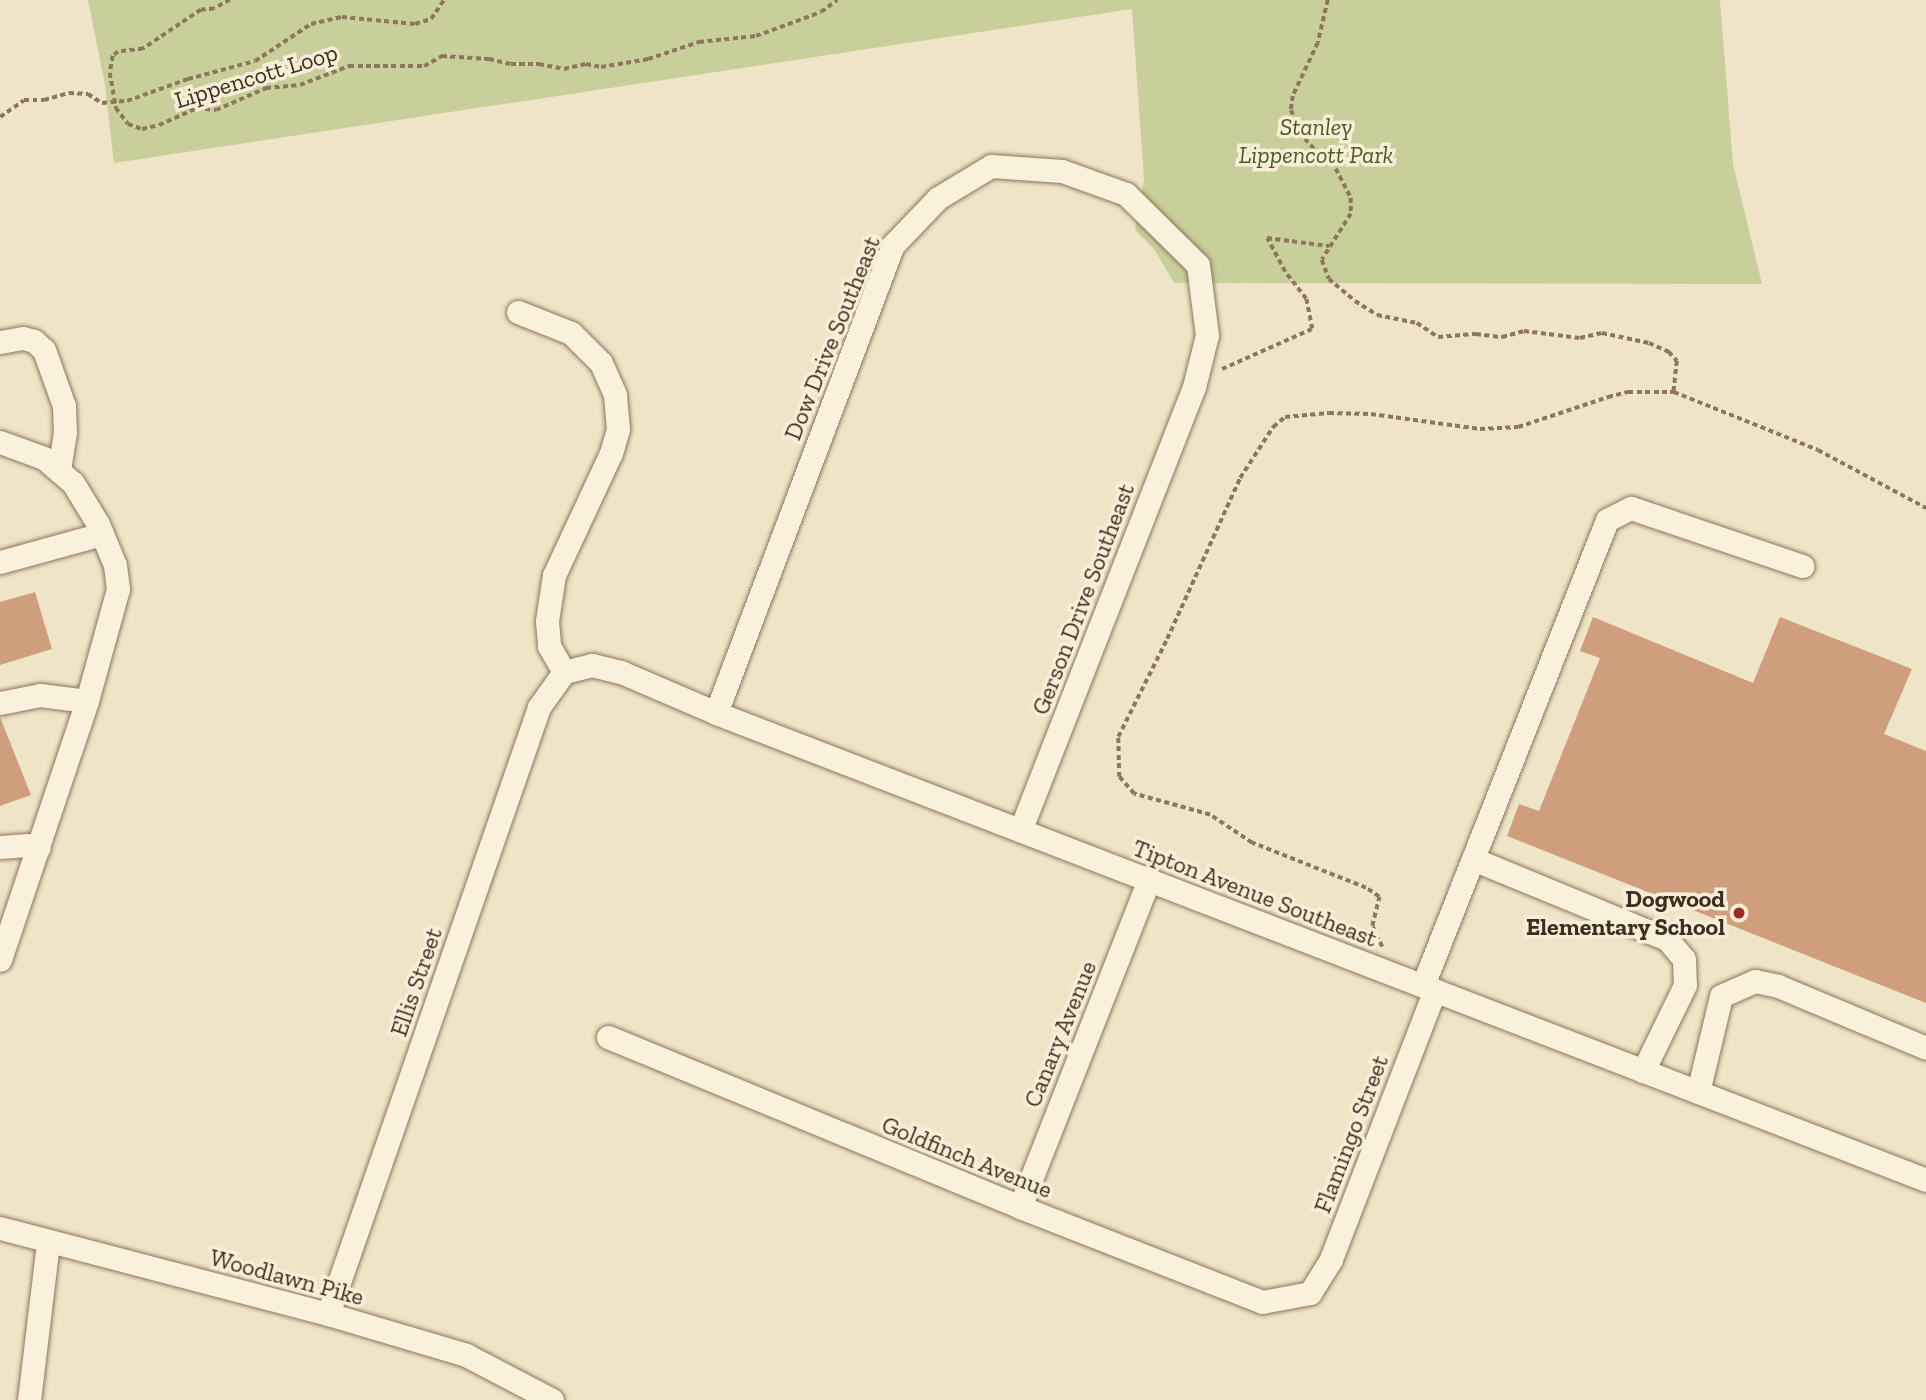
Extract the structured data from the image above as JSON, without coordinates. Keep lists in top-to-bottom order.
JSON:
{
  "streets": {
    "street": [
      "Dow Drive Southeast",
      "Gerson Drive Southeast",
      "Tipton Avenue Southeast",
      "Ellis Street",
      "Canary Avenue",
      "Flamingo Street",
      "Goldfinch Avenue",
      "Woodlawn Pike"
    ],
    "path": ["Lippencott Loop"]
  },
  "crossings": [
    ["Dow Drive Southeast", "Gerson Drive Southeast"],
    ["Dow Drive Southeast", "Tipton Avenue Southeast"],
    ["Gerson Drive Southeast", "Tipton Avenue Southeast"],
    ["Tipton Avenue Southeast", "Ellis Street"],
    ["Tipton Avenue Southeast", "Canary Avenue"],
    ["Tipton Avenue Southeast", "Flamingo Street"],
    ["Ellis Street", "Woodlawn Pike"],
    ["Canary Avenue", "Goldfinch Avenue"],
    ["Flamingo Street", "Goldfinch Avenue"]
  ],
  "parks": ["Stanley Lippencott Park"],
  "places": ["Dogwood Elementary School"]
}
